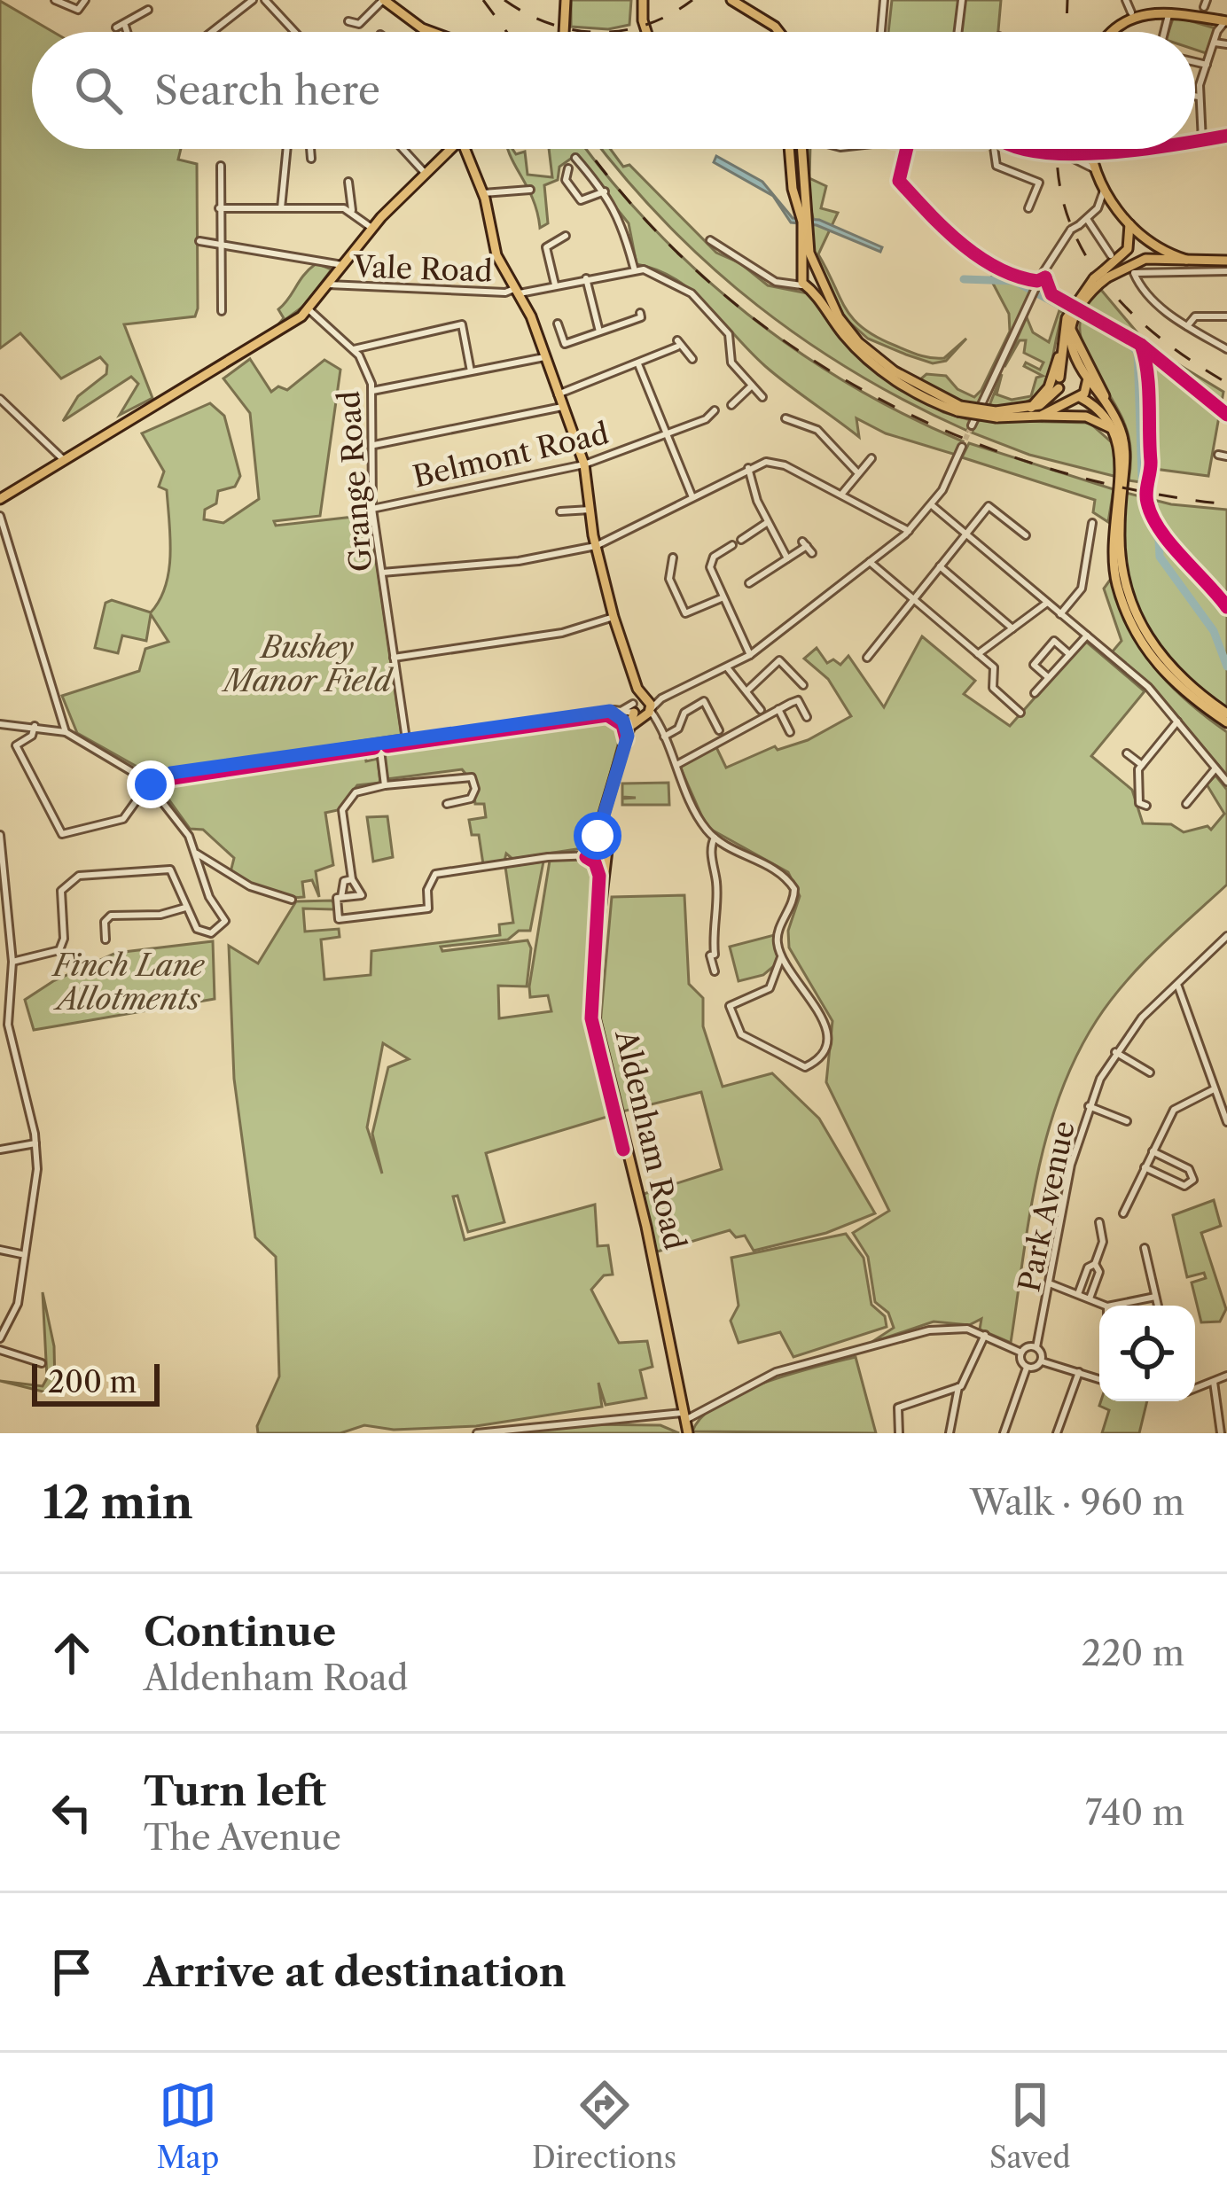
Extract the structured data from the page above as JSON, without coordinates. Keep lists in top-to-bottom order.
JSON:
{
  "streets": {
    "main road": ["Aldenham Road"],
    "street": [
      "Vale Road",
      "Belmont Road",
      "Grange Road",
      "Park Avenue"
    ]
  },
  "crossings": [
    ["Belmont Road", "Grange Road"]
  ],
  "parks": ["Bushey Manor Field", "Finch Lane Allotments"],
  "scale_bar": "200 m",
  "page": {
    "search": "Search here",
    "scale": "200 m",
    "heading": ["12 min", "Walk · 960 m"],
    "list": [
      ["Continue", "Aldenham Road", "220 m"],
      ["Turn left", "The Avenue", "740 m"],
      "Arrive at destination"
    ],
    "nav": ["Map", "Directions", "Saved"]
  }
}
